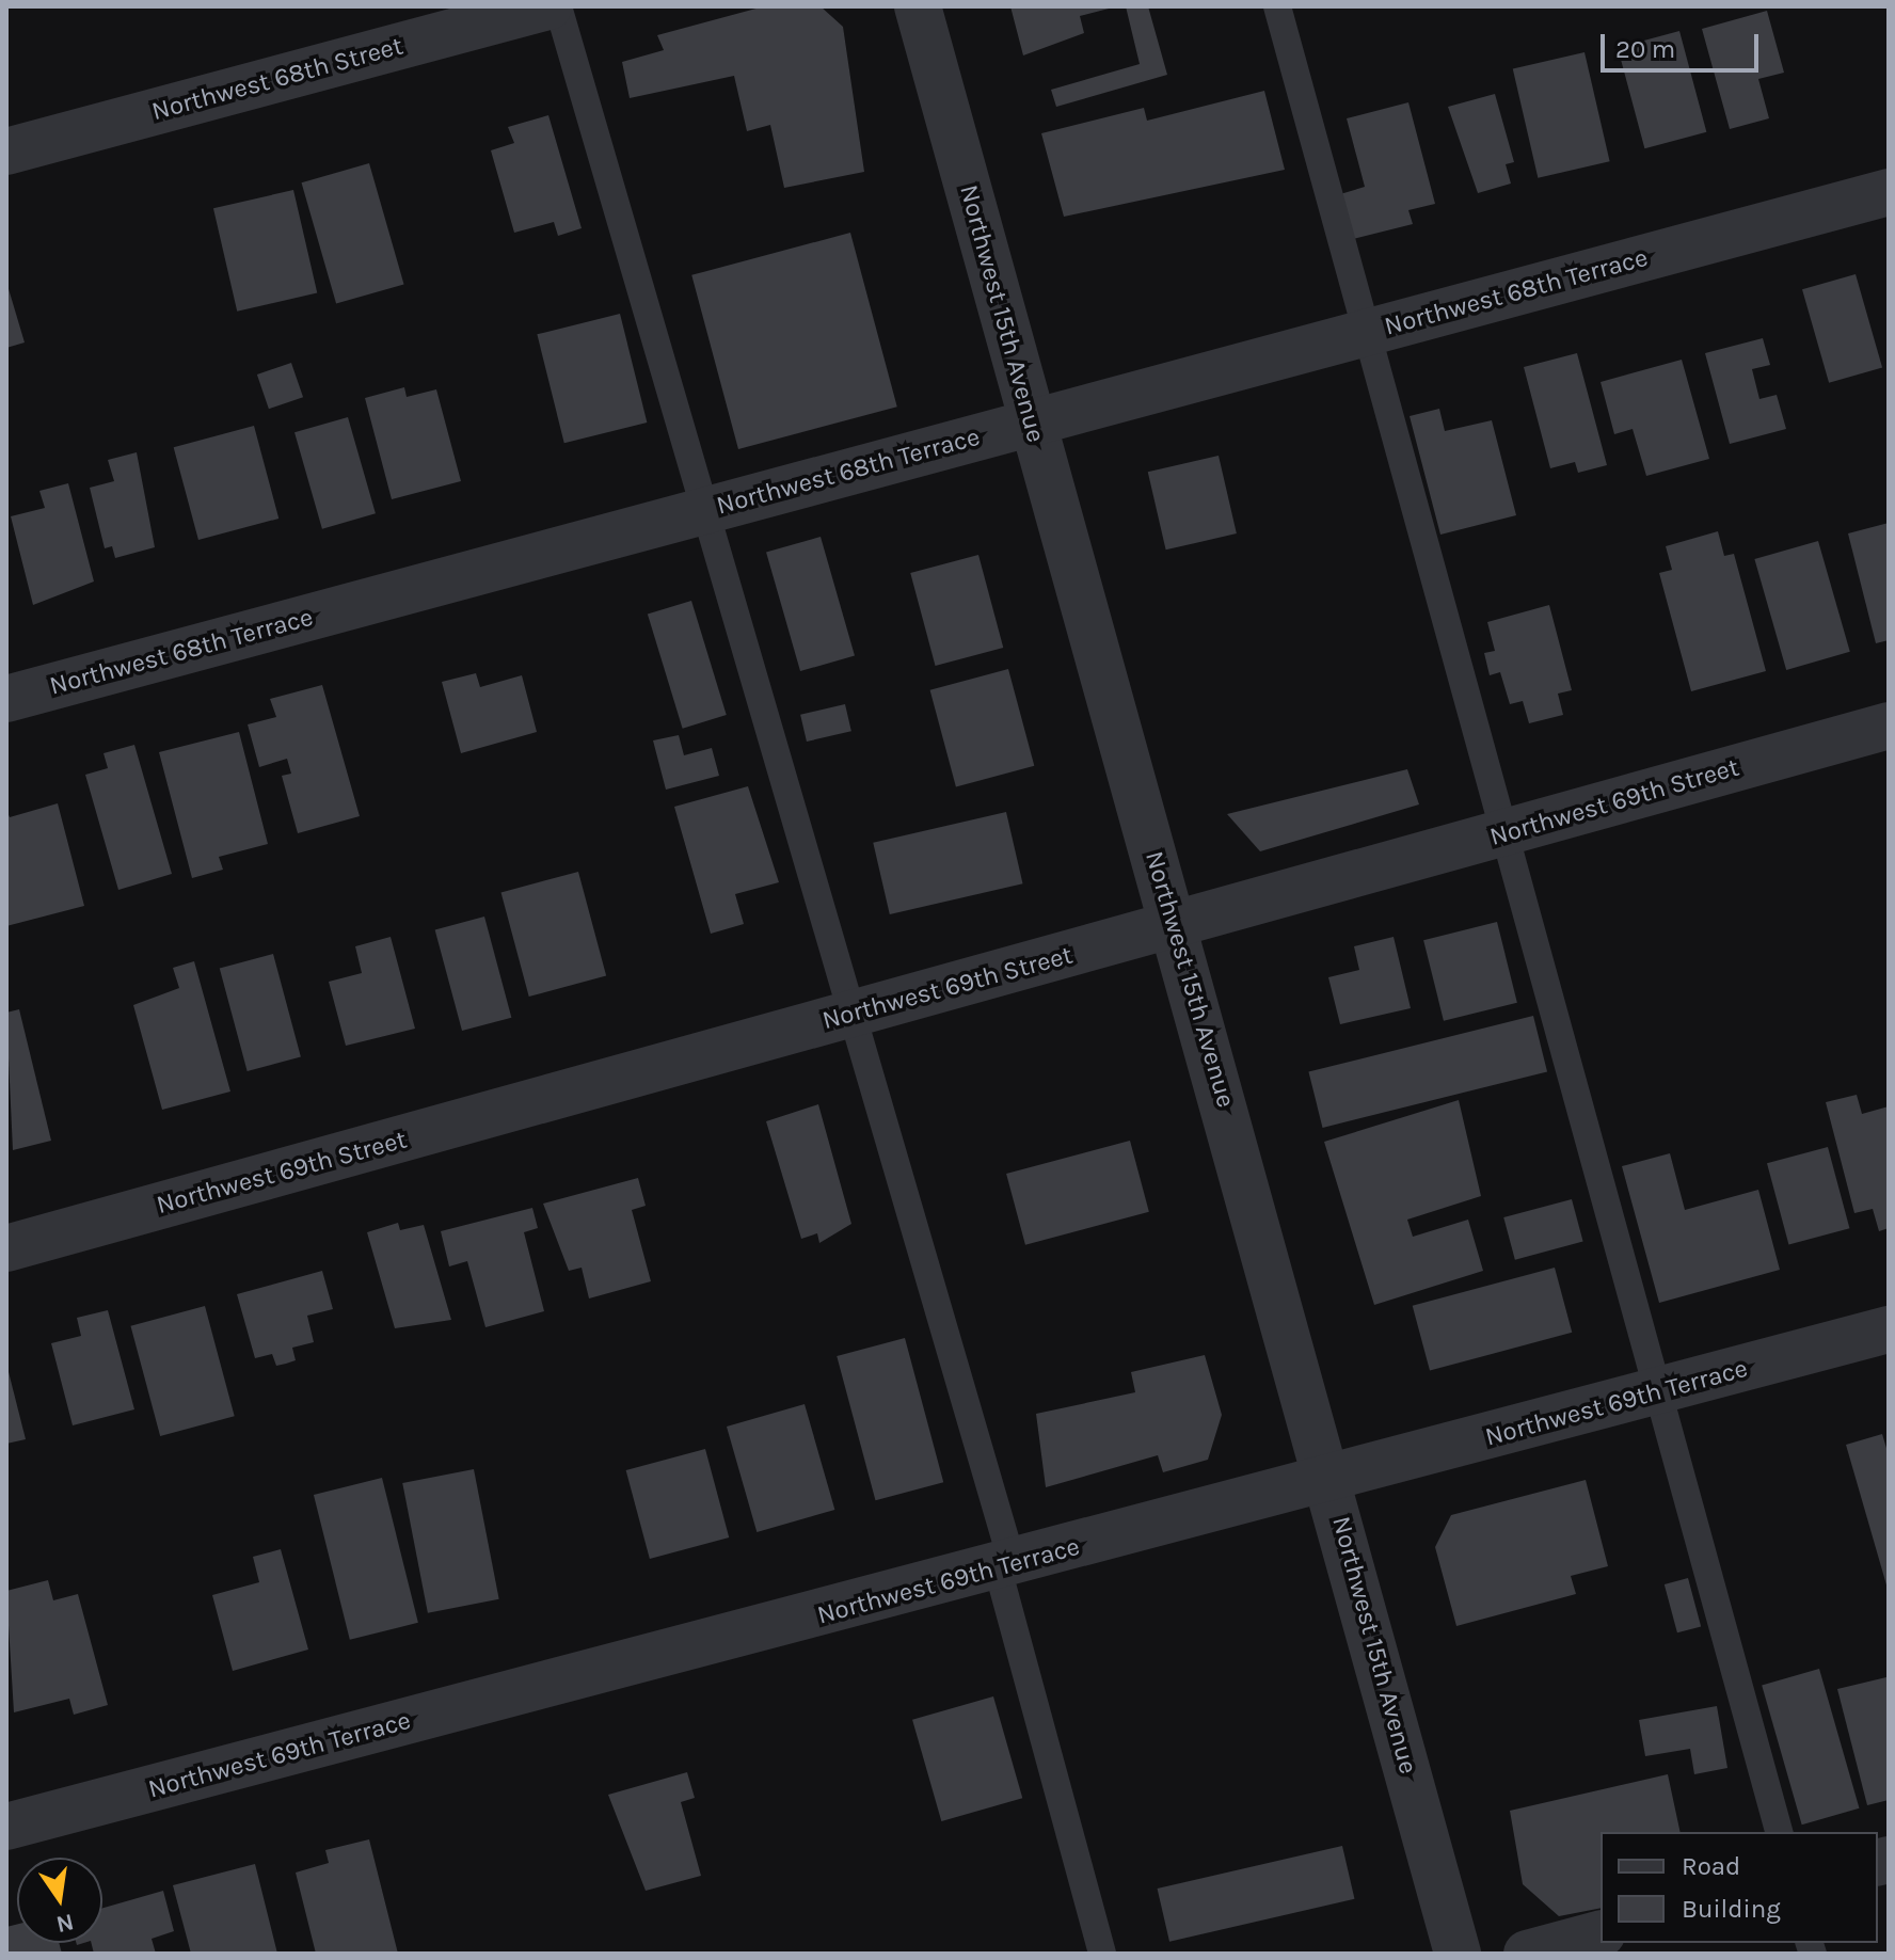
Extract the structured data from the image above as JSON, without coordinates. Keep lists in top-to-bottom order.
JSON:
{
  "streets": {
    "street": [
      "Northwest 68th Street",
      "Northwest 68th Terrace",
      "Northwest 15th Avenue",
      "Northwest 69th Street",
      "Northwest 69th Terrace"
    ]
  },
  "crossings": [
    ["Northwest 68th Terrace", "Northwest 15th Avenue"],
    ["Northwest 15th Avenue", "Northwest 69th Street"],
    ["Northwest 15th Avenue", "Northwest 69th Terrace"]
  ],
  "legend": ["Road", "Building"],
  "scale_bar": "20 m",
  "north": "bottom"
}
